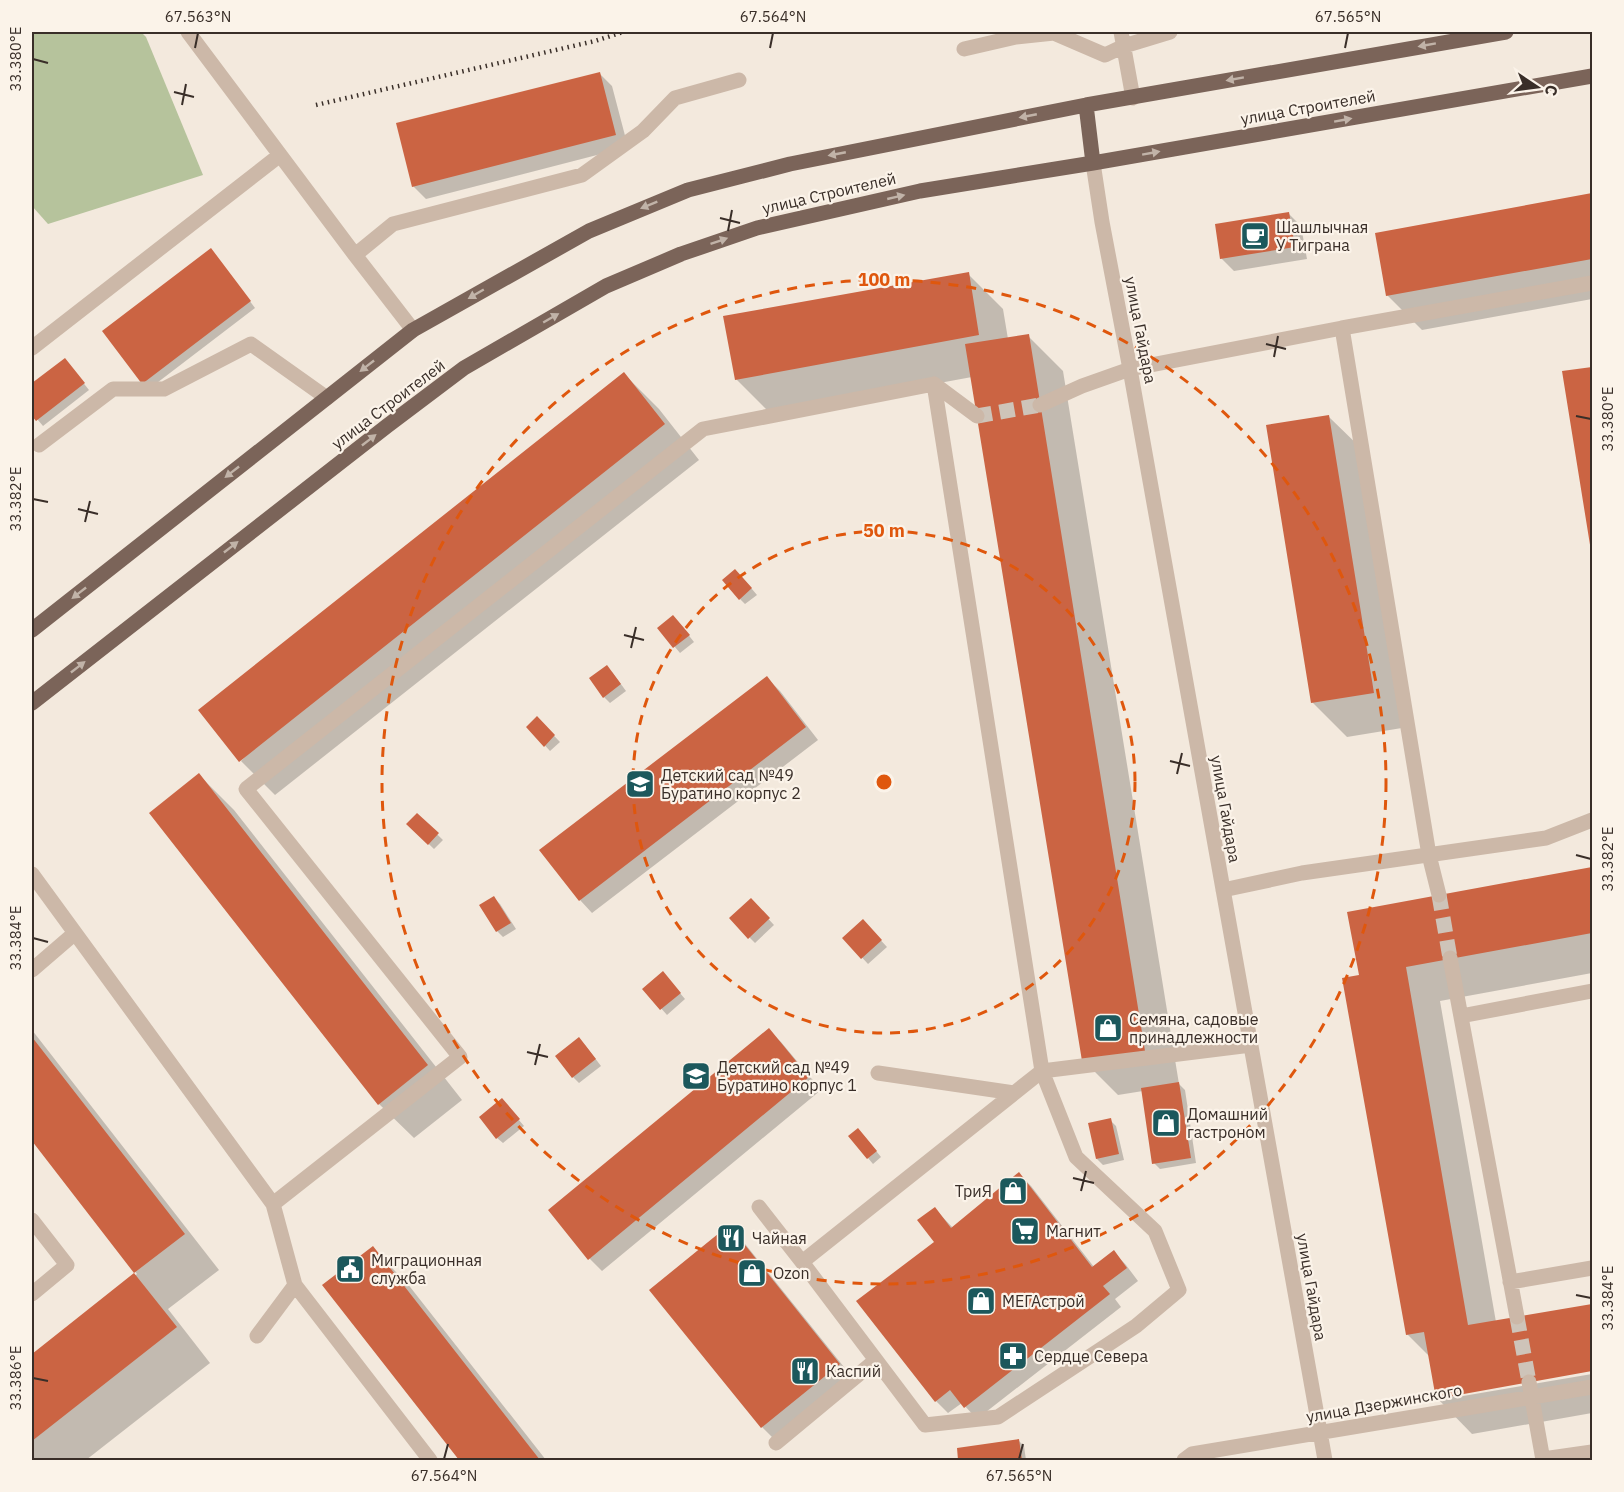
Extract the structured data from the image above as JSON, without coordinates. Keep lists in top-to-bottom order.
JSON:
{
  "streets": {
    "main road": ["улица Строителей"],
    "street": ["улица Гайдара", "улица Дзержинского"]
  },
  "crossings": [
    ["улица Строителей", "улица Гайдара"],
    ["улица Гайдара", "улица Дзержинского"]
  ],
  "places": {
    "cafe": ["Шашлычная У Тиграна"],
    "school or university": ["Детский сад №49 Буратино корпус 2", "Детский сад №49 Буратино корпус 1"],
    "shop": [
      "Семяна, садовые принадлежности",
      "Домашний гастроном",
      "ТриЯ",
      "Ozon",
      "МЕГАстрой"
    ],
    "supermarket": ["Магнит"],
    "restaurant": ["Чайная", "Каспий"],
    "public building": ["Миграционная служба"],
    "pharmacy": ["Сердце Севера"]
  },
  "north": "right",
  "coordinates": [
    "67.563°N",
    "67.564°N",
    "67.565°N",
    "33.380°E",
    "33.382°E",
    "33.384°E",
    "33.386°E"
  ],
  "rings": ["100 m", "50 m"]
}
